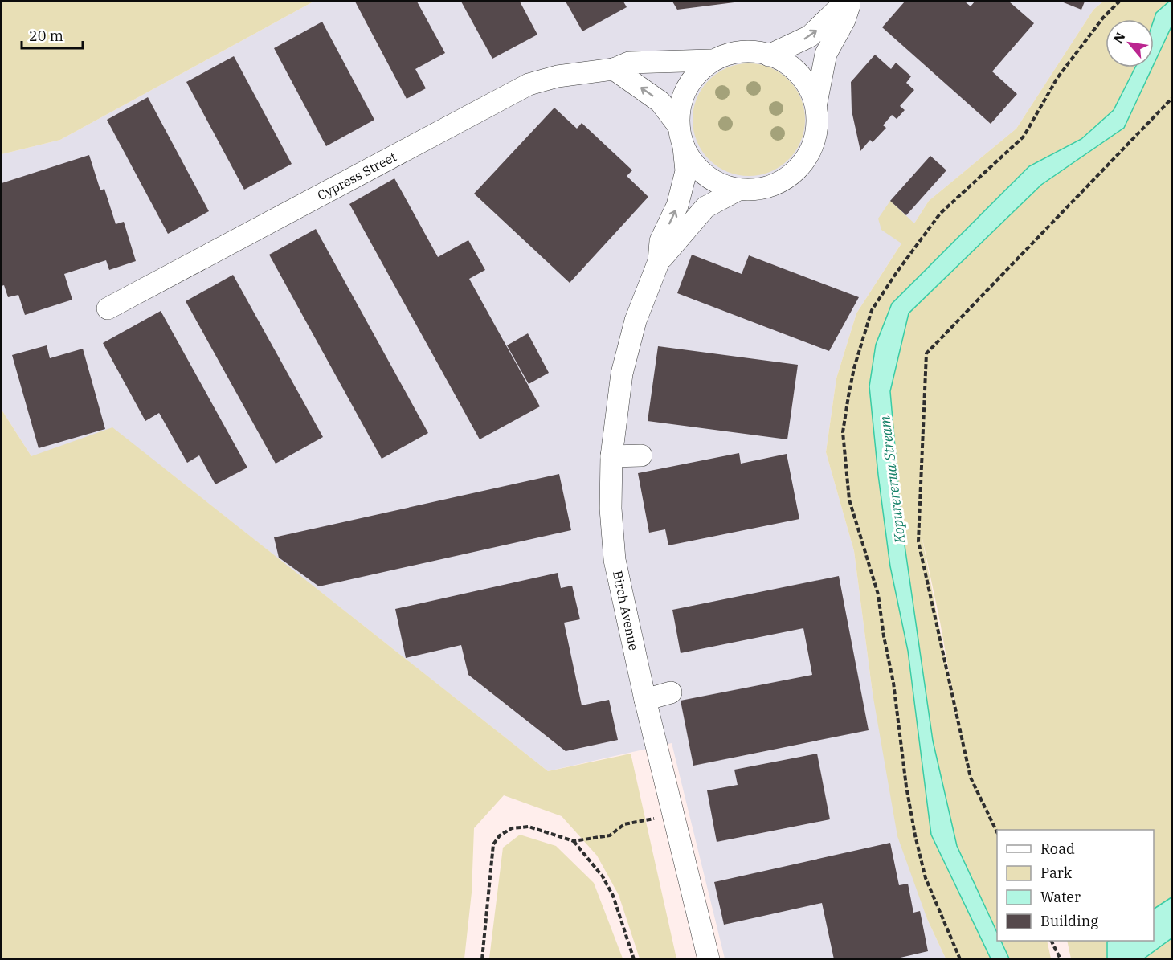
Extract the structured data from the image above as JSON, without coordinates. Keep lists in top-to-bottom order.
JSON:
{
  "streets": {
    "street": ["Cypress Street", "Birch Avenue"]
  },
  "crossings": [
    ["Cypress Street", "Birch Avenue"]
  ],
  "water": ["Kopurererua Stream"],
  "legend": [
    "Road",
    "Park",
    "Water",
    "Building"
  ],
  "scale_bar": "20 m",
  "north": "top left"
}
